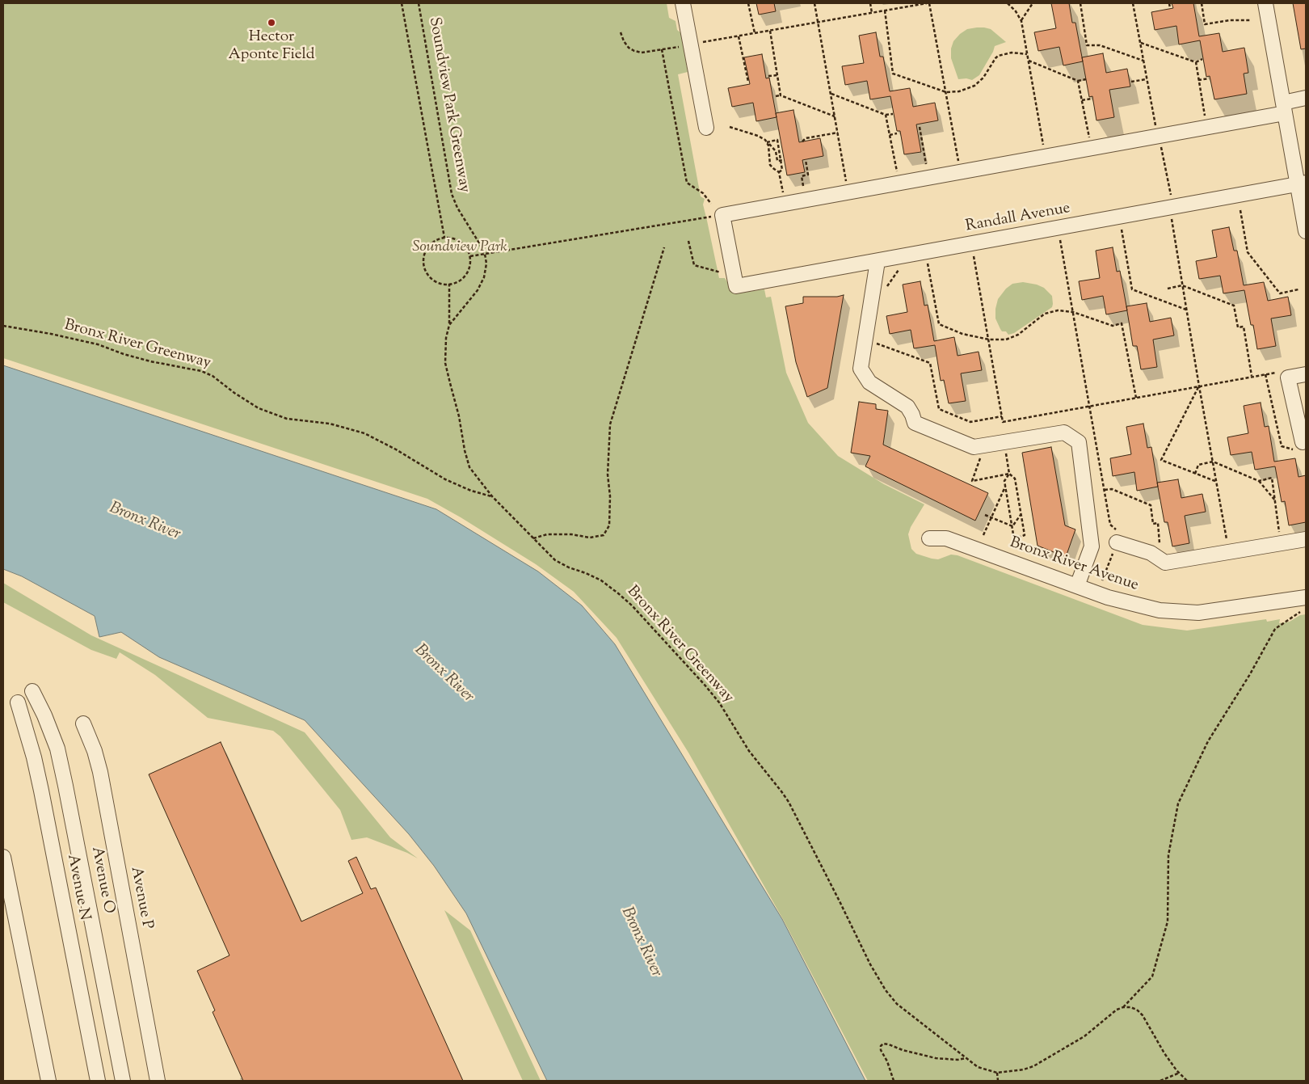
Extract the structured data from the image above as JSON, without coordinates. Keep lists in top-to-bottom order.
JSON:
{
  "streets": {
    "street": [
      "Randall Avenue",
      "Bronx River Avenue",
      "Avenue O",
      "Avenue N",
      "Avenue P"
    ],
    "path": ["Soundview Park Greenway", "Bronx River Greenway"]
  },
  "water": ["Bronx River"],
  "parks": ["Soundview Park"],
  "places": ["Hector Aponte Field"]
}
